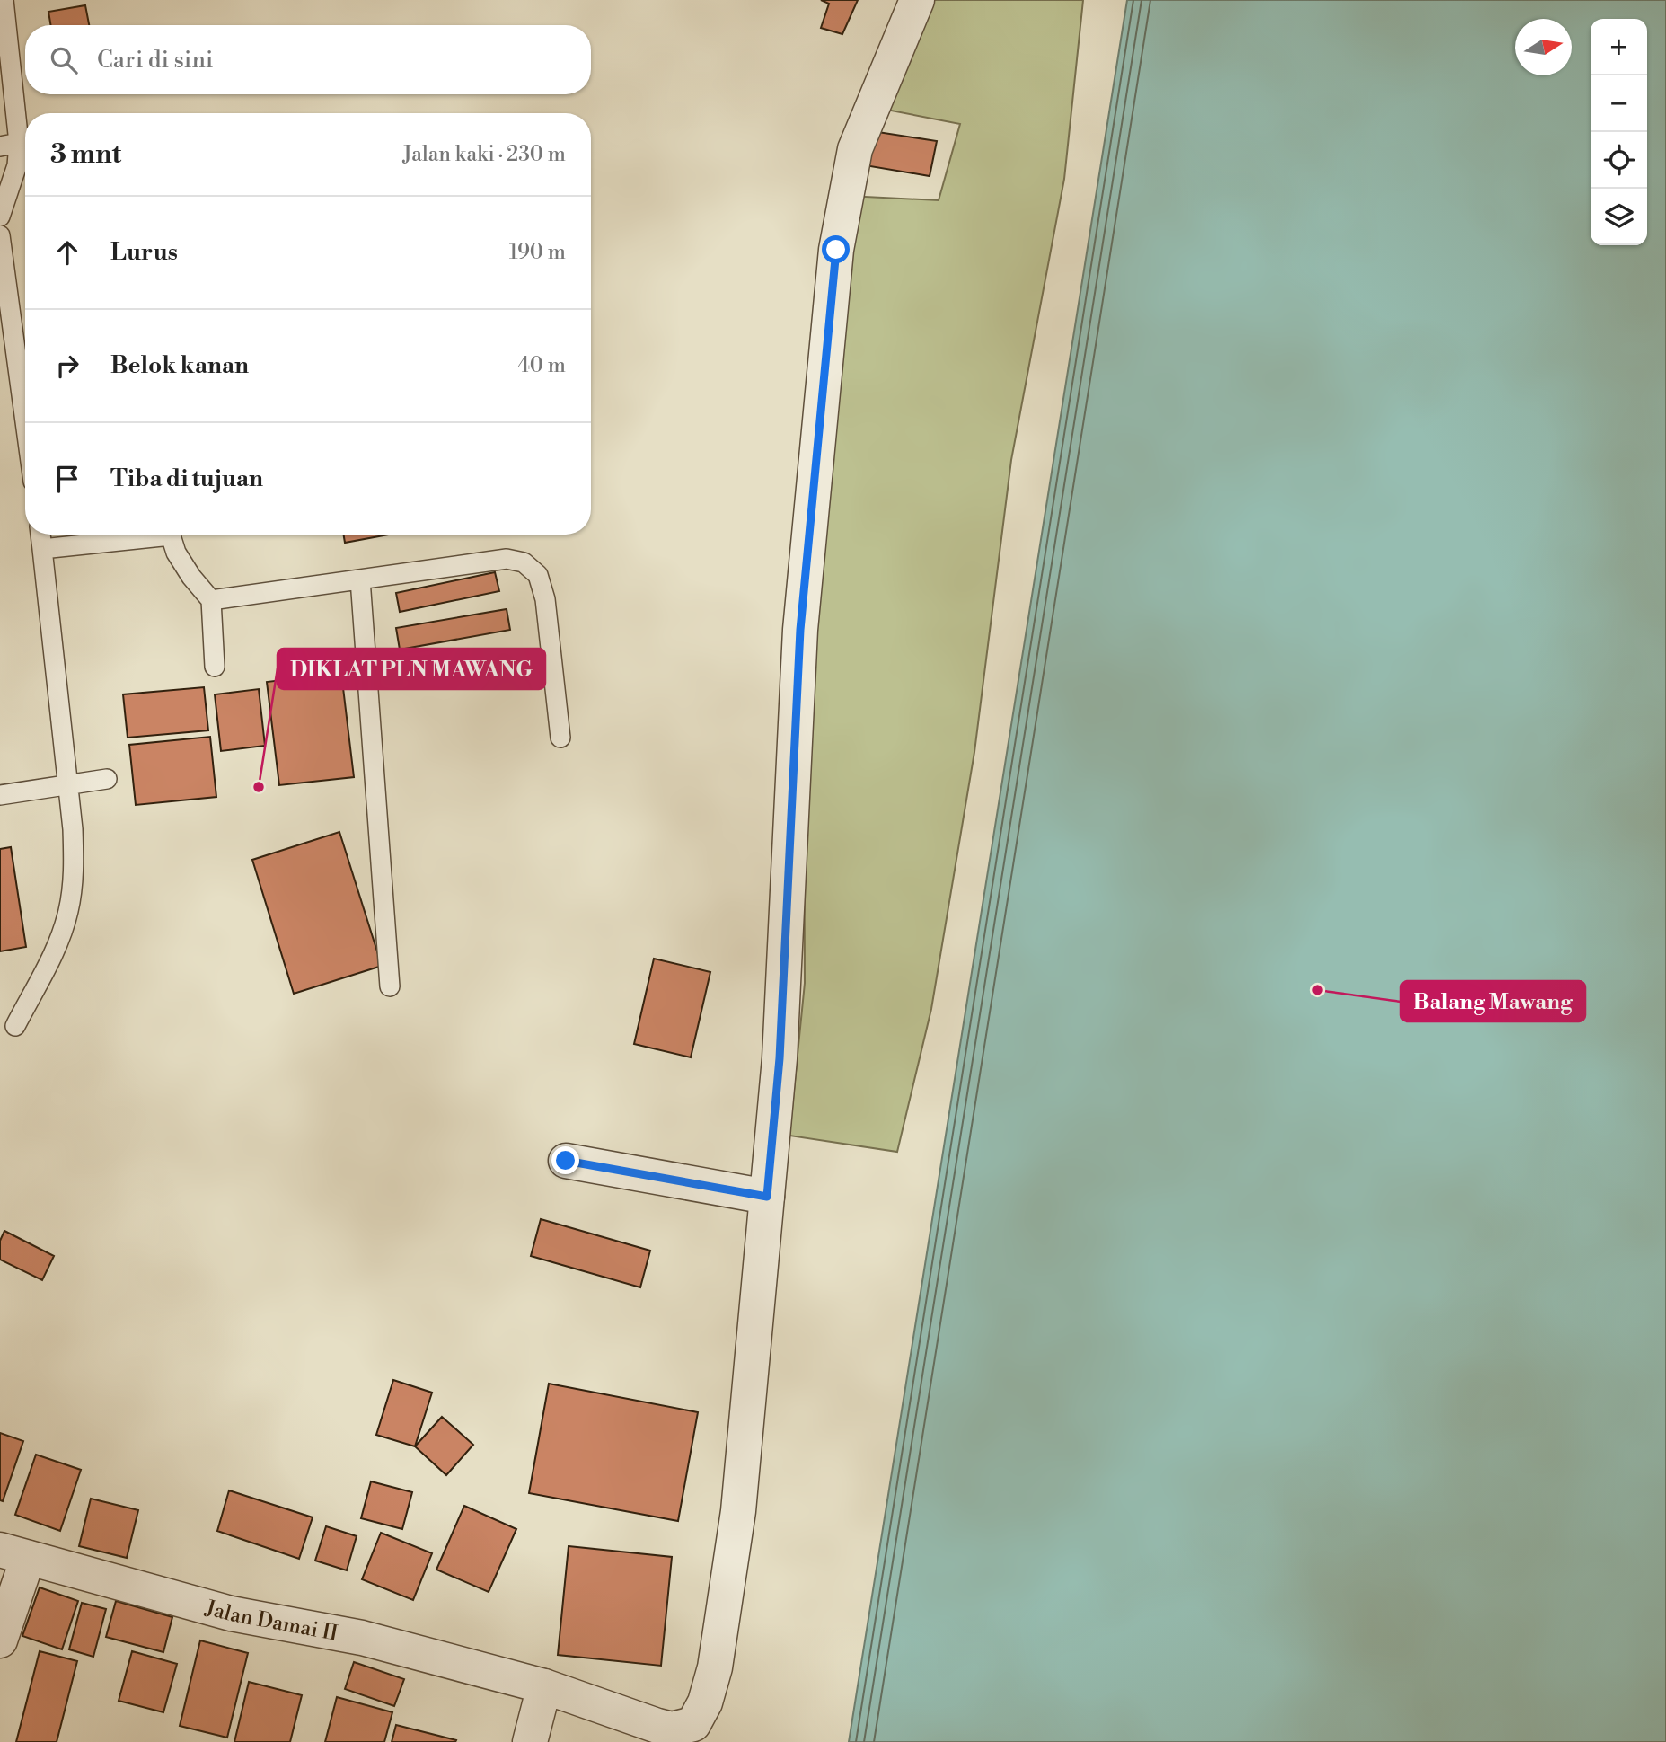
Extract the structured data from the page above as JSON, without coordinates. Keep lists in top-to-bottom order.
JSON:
{
  "streets": {
    "street": ["Jalan Damai II"]
  },
  "places": ["DIKLAT PLN MAWANG", "Balang Mawang"],
  "north": "right",
  "page": {
    "map_buttons": ["+", "−"],
    "search": "Cari di sini",
    "heading": ["3 mnt", "Jalan kaki · 230 m"],
    "list": [
      ["Lurus", "190 m"],
      ["Belok kanan", "40 m"],
      "Tiba di tujuan"
    ]
  }
}
